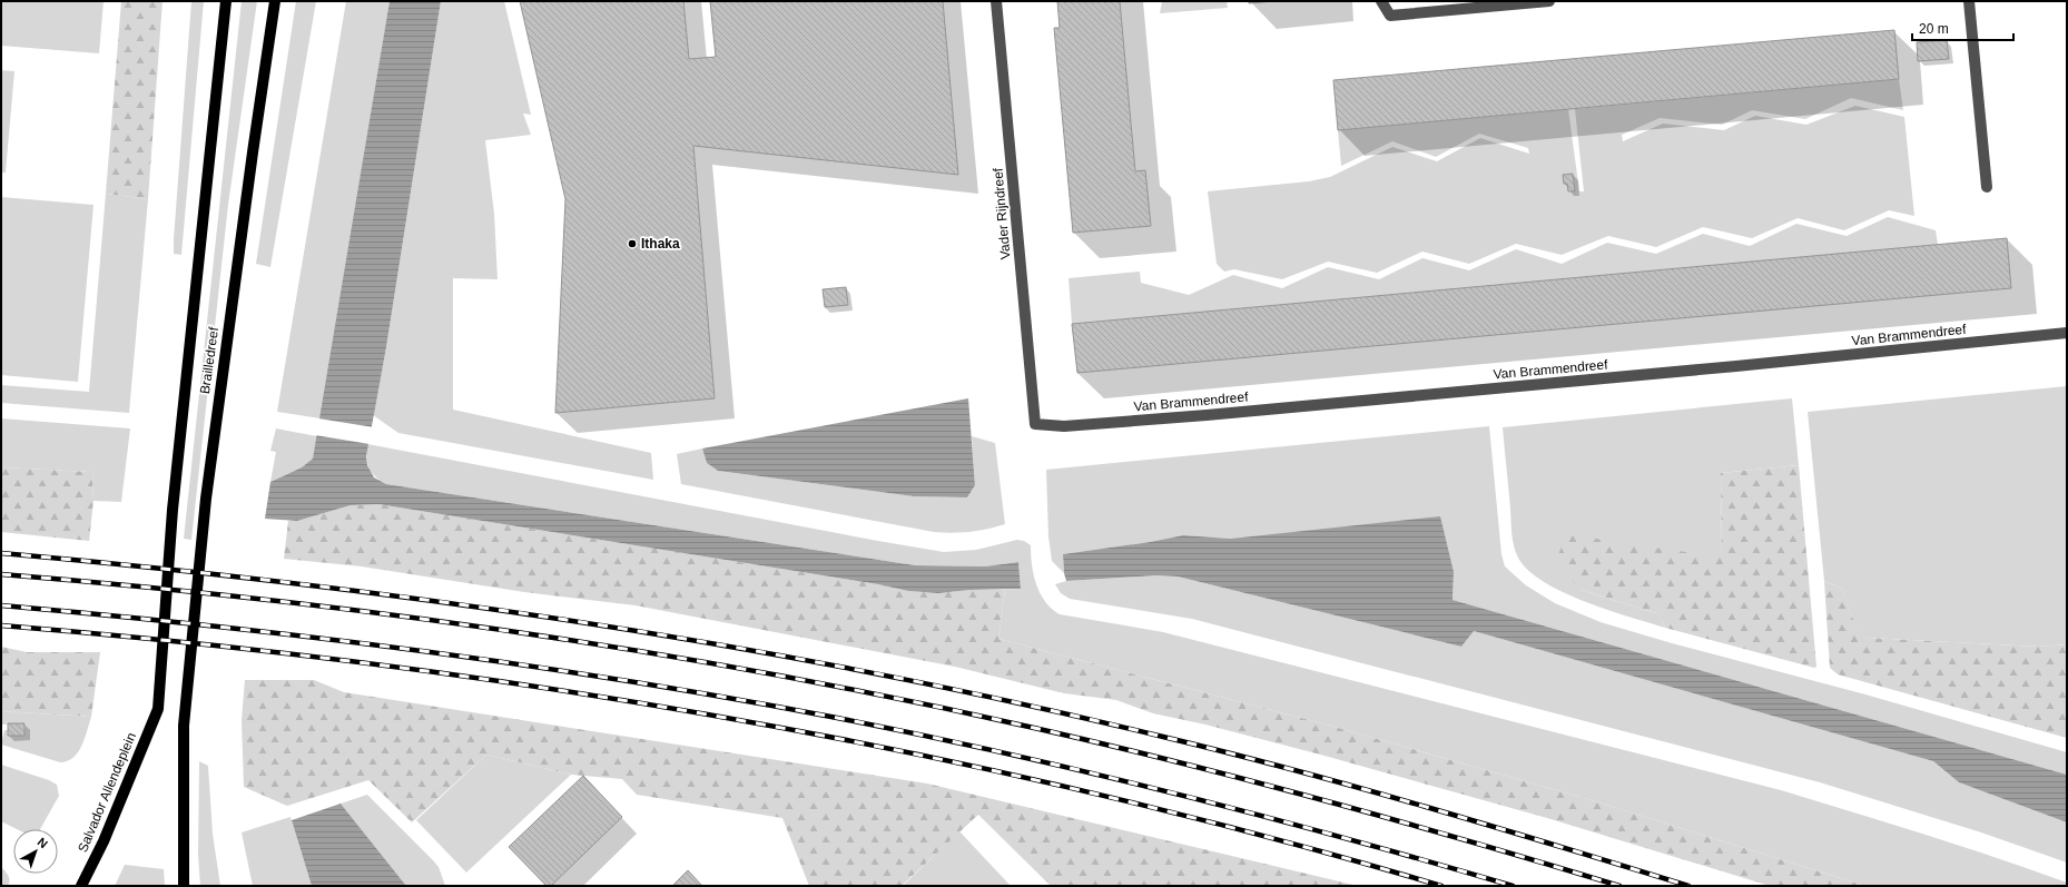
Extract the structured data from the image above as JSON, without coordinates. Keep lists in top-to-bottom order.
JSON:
{
  "streets": {
    "main road": ["Brailledreef", "Salvador Allendeplein"],
    "street": ["Vader Rijndreef", "Van Brammendreef"]
  },
  "crossings": [
    ["Vader Rijndreef", "Van Brammendreef"],
    ["Brailledreef", "Salvador Allendeplein"]
  ],
  "places": ["Ithaka"],
  "scale_bar": "20 m",
  "north": "top right"
}
